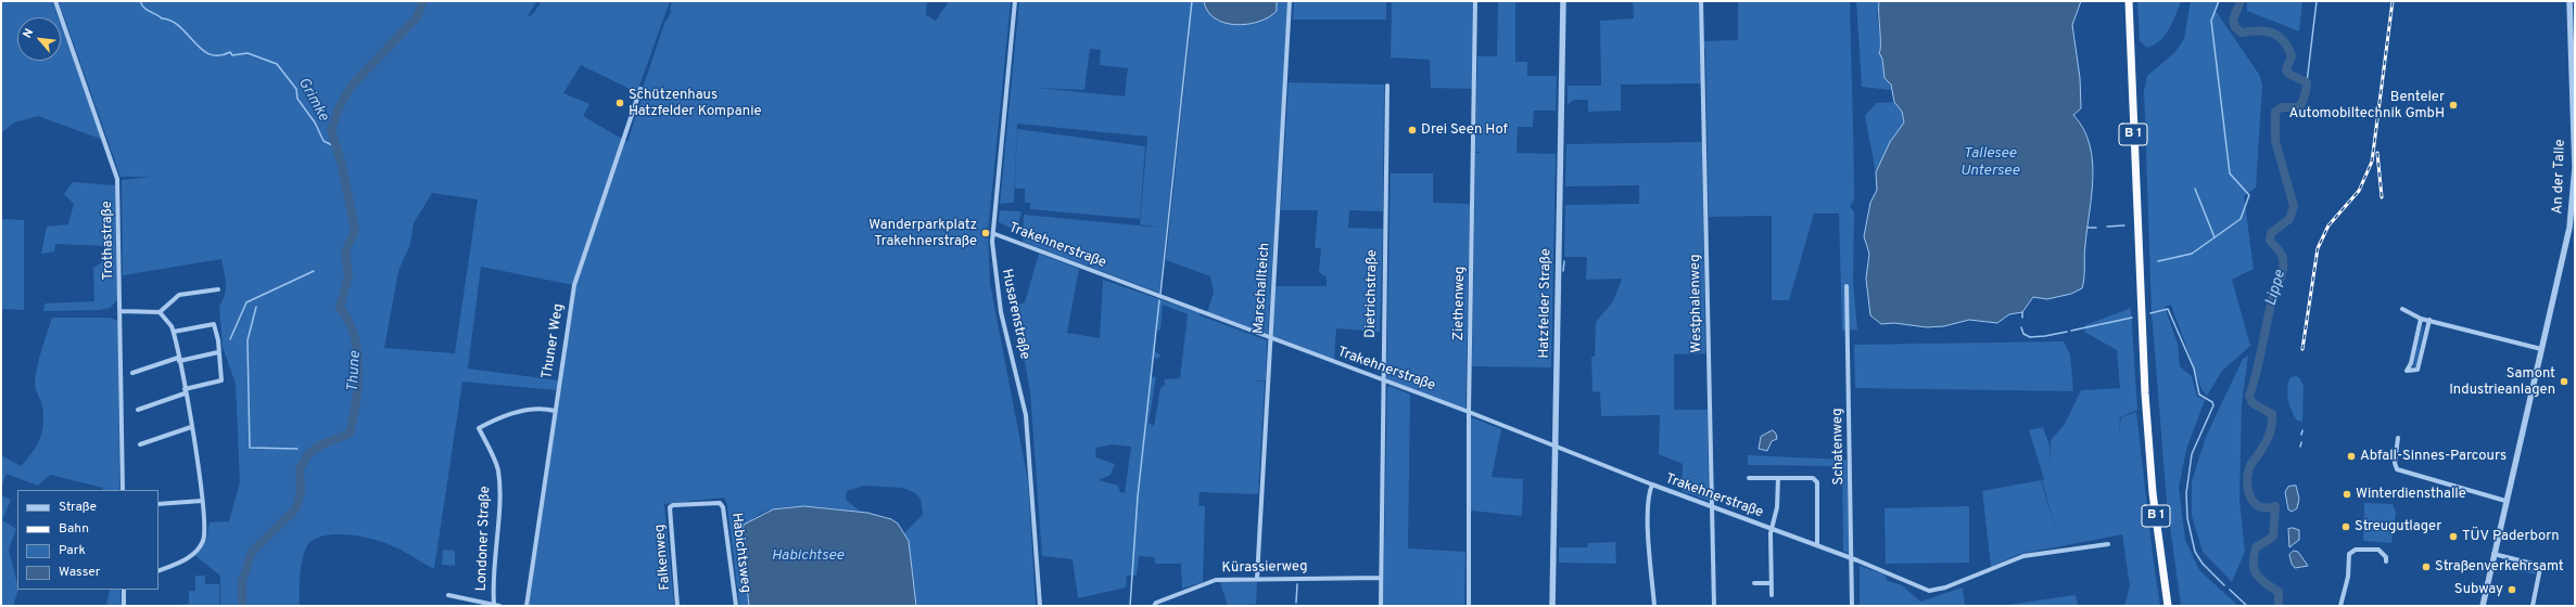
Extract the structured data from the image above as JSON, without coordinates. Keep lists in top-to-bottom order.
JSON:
{
  "streets": {
    "highway": ["B 1"],
    "street": [
      "An der Talle",
      "Trothastraße",
      "Trakehnerstraße",
      "Marschallteich",
      "Dietrichstraße",
      "Ziethenweg",
      "Hatzfelder Straße",
      "Westphalenweg",
      "Husarenstraße",
      "Thuner Weg",
      "Schatenweg",
      "Londoner Straße",
      "Habichtsweg",
      "Falkenweg",
      "Kürassierweg"
    ]
  },
  "crossings": [
    ["Trakehnerstraße", "Marschallteich"],
    ["Trakehnerstraße", "Dietrichstraße"],
    ["Trakehnerstraße", "Ziethenweg"],
    ["Trakehnerstraße", "Hatzfelder Straße"],
    ["Trakehnerstraße", "Westphalenweg"],
    ["Trakehnerstraße", "Husarenstraße"],
    ["Trakehnerstraße", "Schatenweg"],
    ["Marschallteich", "Kürassierweg"],
    ["Dietrichstraße", "Kürassierweg"],
    ["Thuner Weg", "Londoner Straße"],
    ["Habichtsweg", "Falkenweg"]
  ],
  "water": [
    "Grimke",
    "Tallesee Untersee",
    "Lippe",
    "Thune",
    "Habichtsee"
  ],
  "places": [
    "Schützenhaus Hatzfelder Kompanie",
    "Benteler Automobiltechnik GmbH",
    "Drei Seen Hof",
    "Wanderparkplatz Trakehnerstraße",
    "Samont Industrieanlagen",
    "Abfall-Sinnes-Parcours",
    "Winterdiensthalle",
    "Streugutlager",
    "TÜV Paderborn",
    "Straßenverkehrsamt",
    "Subway"
  ],
  "legend": [
    "Straße",
    "Bahn",
    "Park",
    "Wasser"
  ],
  "north": "top left"
}
